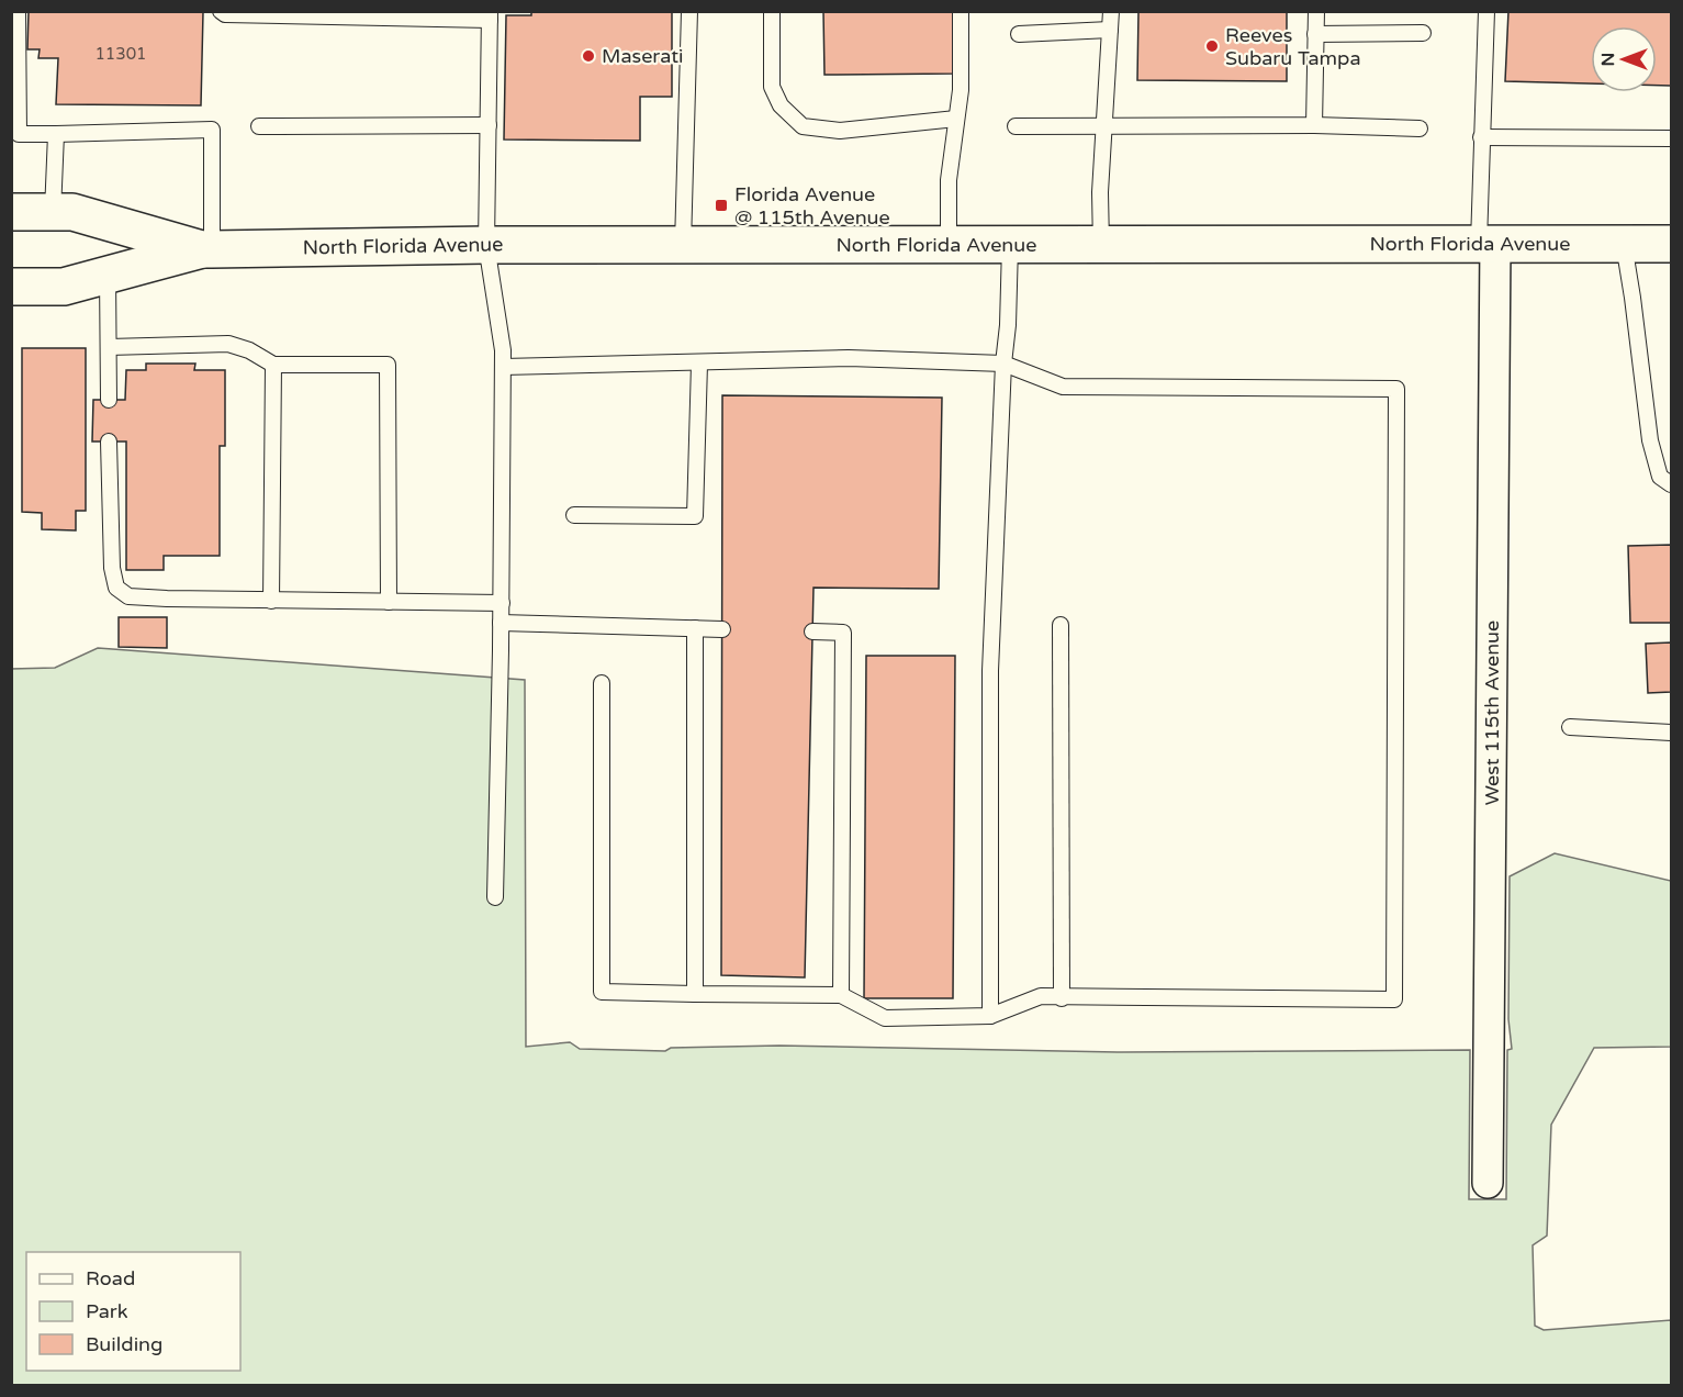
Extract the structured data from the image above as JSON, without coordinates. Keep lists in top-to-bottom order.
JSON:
{
  "streets": {
    "main road": ["North Florida Avenue"],
    "street": ["West 115th Avenue"]
  },
  "crossings": [
    ["North Florida Avenue", "West 115th Avenue"]
  ],
  "places": {
    "other": ["Reeves Subaru Tampa", "Maserati"],
    "transit": ["Florida Avenue @ 115th Avenue"]
  },
  "house_numbers": ["11301"],
  "legend": ["Road", "Park", "Building"],
  "north": "left"
}
